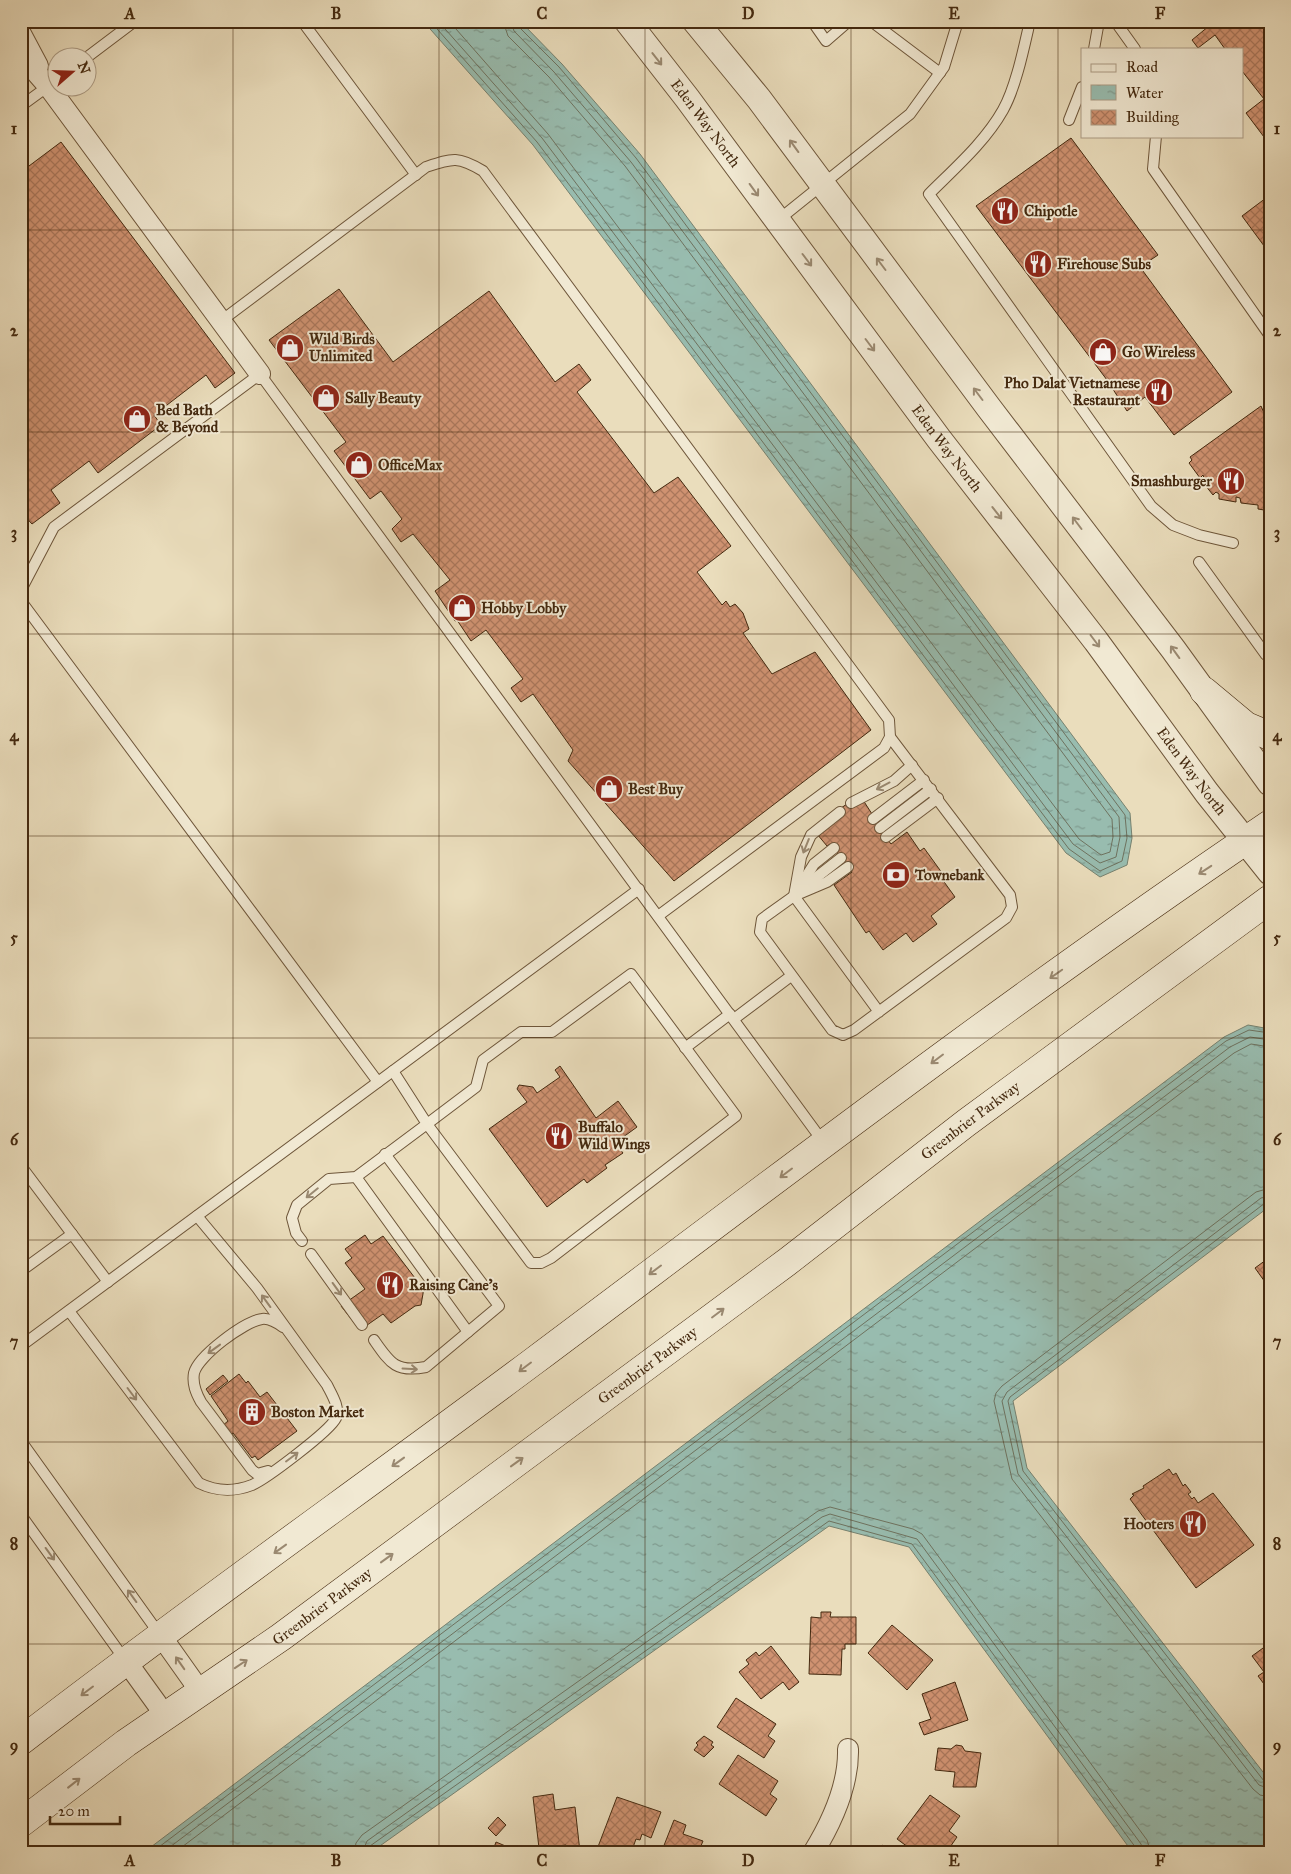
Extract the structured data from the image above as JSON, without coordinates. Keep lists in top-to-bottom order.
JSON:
{
  "streets": {
    "main road": ["Greenbrier Parkway"],
    "street": ["Eden Way North"]
  },
  "places": {
    "restaurant": [
      "Chipotle",
      "Firehouse Subs",
      "Pho Dalat Vietnamese Restaurant",
      "Smashburger",
      "Buffalo Wild Wings",
      "Raising Cane's",
      "Hooters"
    ],
    "shop": [
      "Wild Birds Unlimited",
      "Go Wireless",
      "Sally Beauty",
      "Bed Bath & Beyond",
      "OfficeMax",
      "Hobby Lobby",
      "Best Buy"
    ],
    "bank": ["Townebank"],
    "building": ["Boston Market"]
  },
  "legend": ["Road", "Water", "Building"],
  "scale_bar": "20 m",
  "north": "right",
  "grid": {
    "columns": [
      "A",
      "B",
      "C",
      "D",
      "E",
      "F"
    ],
    "rows": [
      "1",
      "2",
      "3",
      "4",
      "5",
      "6",
      "7",
      "8",
      "9"
    ]
  }
}
